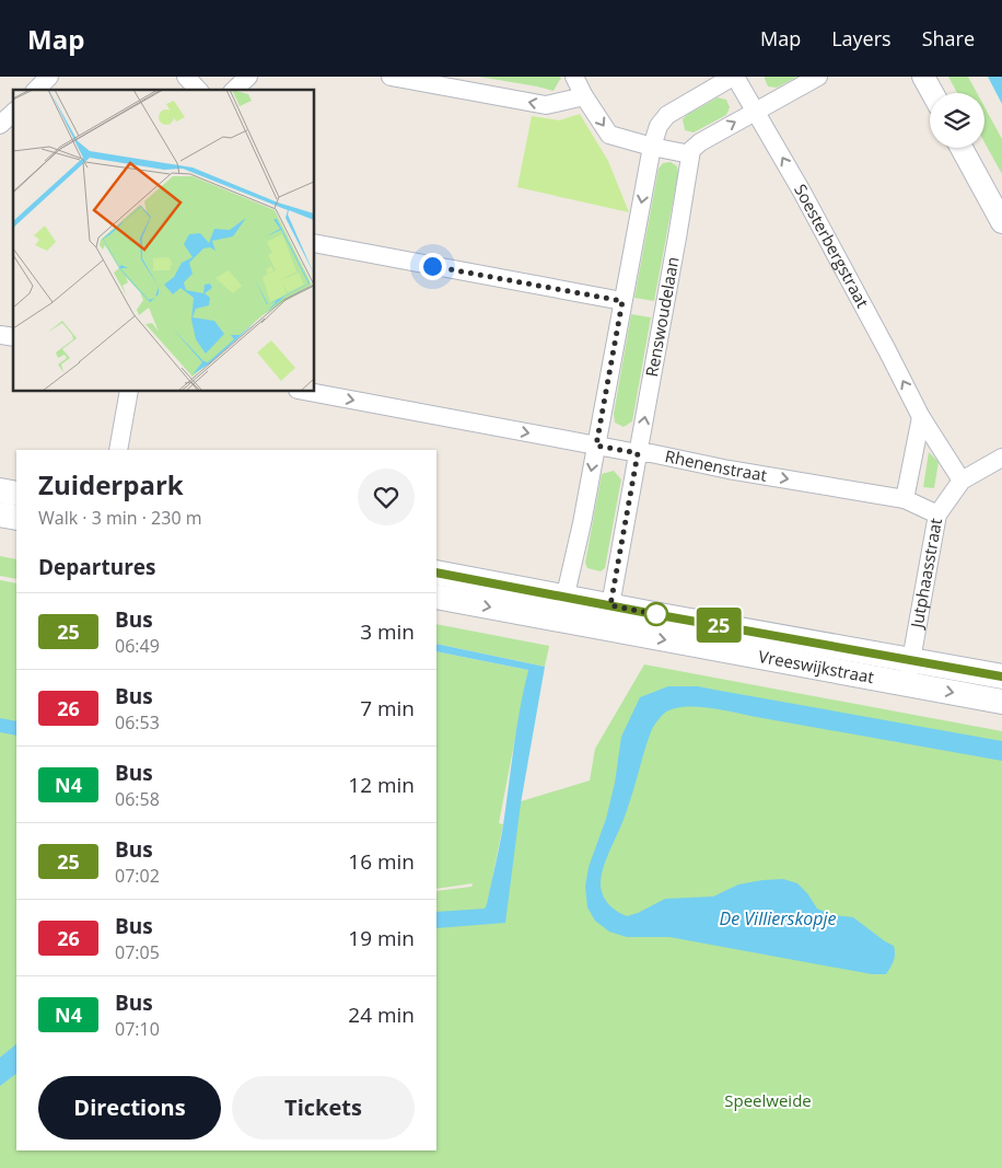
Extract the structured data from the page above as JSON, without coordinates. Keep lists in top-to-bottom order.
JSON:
{
  "streets": {
    "main road": ["Vreeswijkstraat"],
    "street": [
      "Soesterbergstraat",
      "Renswoudelaan",
      "Rhenenstraat",
      "Jutphaasstraat"
    ]
  },
  "crossings": [
    ["Soesterbergstraat", "Jutphaasstraat"],
    ["Renswoudelaan", "Rhenenstraat"],
    ["Renswoudelaan", "Vreeswijkstraat"],
    ["Rhenenstraat", "Jutphaasstraat"],
    ["Jutphaasstraat", "Vreeswijkstraat"]
  ],
  "one_way": ["Soesterbergstraat"],
  "water": ["De Villierskopje"],
  "parks": ["Speelweide"],
  "lines": ["bus line 25"],
  "page": {
    "header": "Map",
    "nav": ["Map", "Layers", "Share"],
    "on_map": "25",
    "heading": [
      ["Zuiderpark", "Walk · 3 min · 230 m"],
      "Departures"
    ],
    "list": [
      {
        "mark": "25",
        "name": "Bus",
        "note": "06:49",
        "value": "3 min"
      },
      {
        "mark": "26",
        "name": "Bus",
        "note": "06:53",
        "value": "7 min"
      },
      {
        "mark": "N4",
        "name": "Bus",
        "note": "06:58",
        "value": "12 min"
      },
      {
        "mark": "25",
        "name": "Bus",
        "note": "07:02",
        "value": "16 min"
      },
      {
        "mark": "26",
        "name": "Bus",
        "note": "07:05",
        "value": "19 min"
      },
      {
        "mark": "N4",
        "name": "Bus",
        "note": "07:10",
        "value": "24 min"
      }
    ],
    "buttons": ["Directions", "Tickets"]
  }
}
